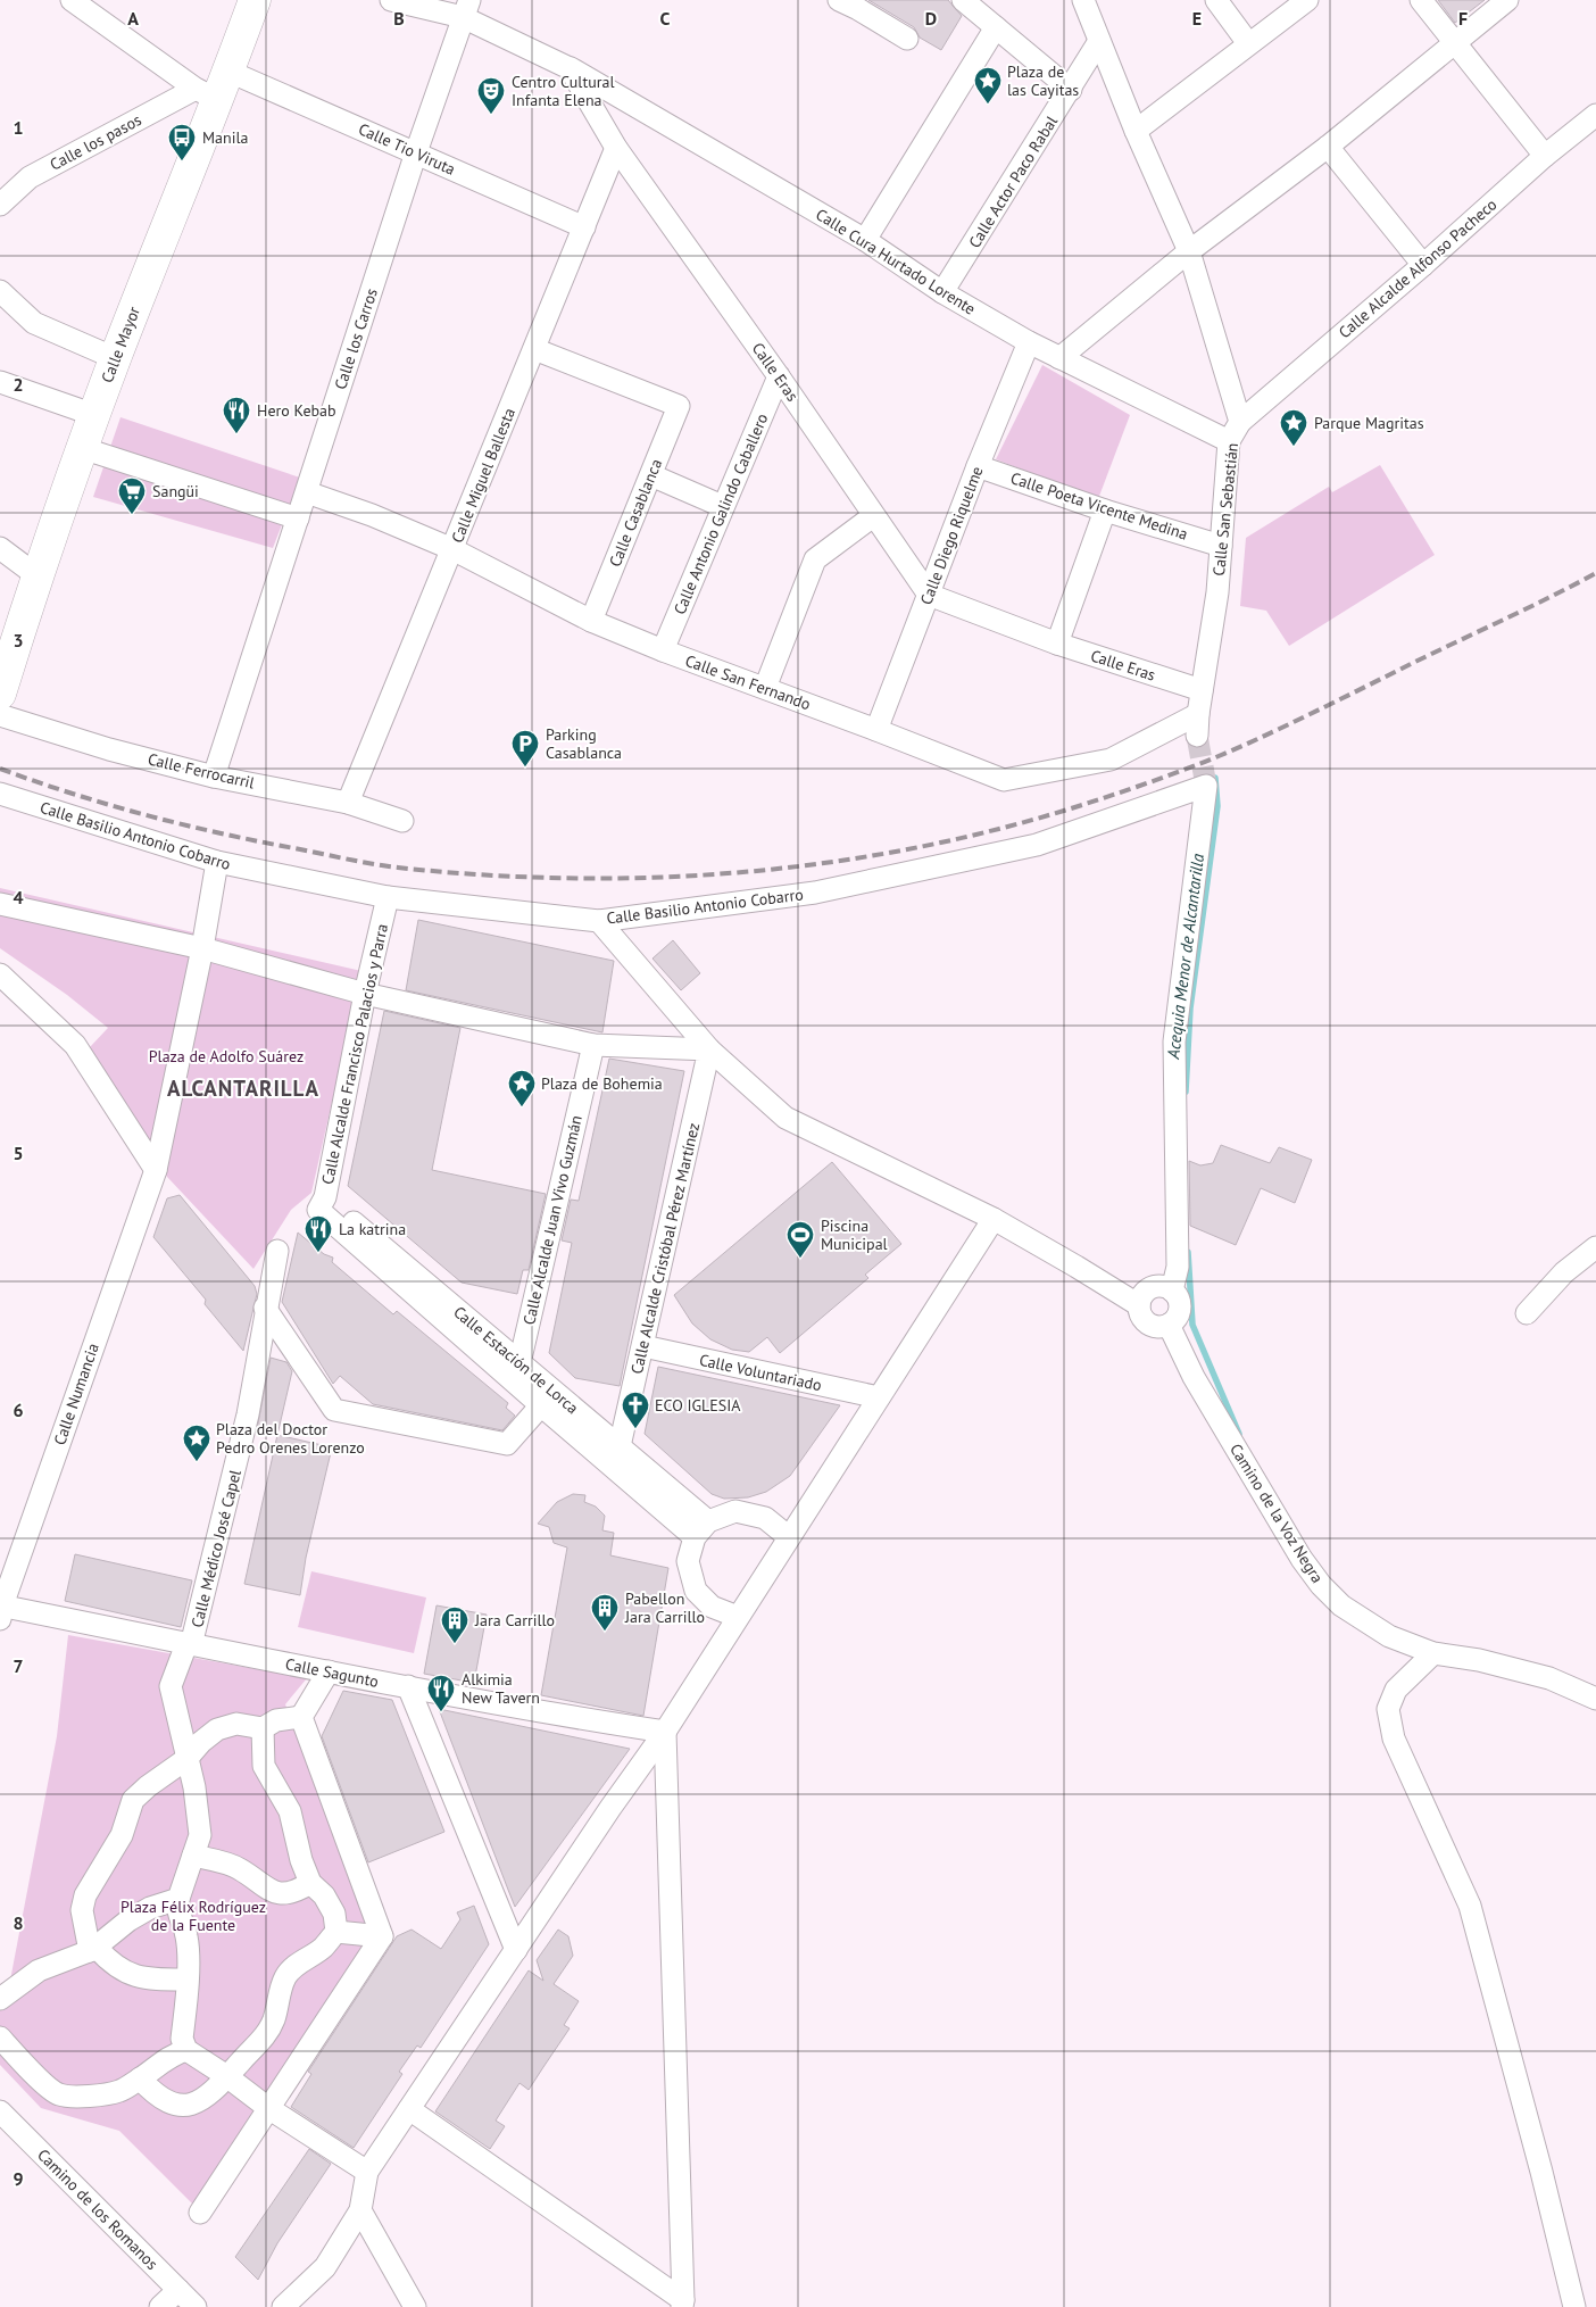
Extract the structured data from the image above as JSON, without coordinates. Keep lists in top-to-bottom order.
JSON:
{
  "streets": {
    "main road": ["Calle Mayor"],
    "street": [
      "Calle los pasos",
      "Calle Tio Viruta",
      "Calle Actor Paco Rabal",
      "Calle Cura Hurtado Lorente",
      "Calle Alcalde Alfonso Pacheco",
      "Calle los Carros",
      "Calle Eras",
      "Calle Miguel Ballesta",
      "Calle Poeta Vicente Medina",
      "Calle San Sebastián",
      "Calle Casablanca",
      "Calle Antonio Galindo Caballero",
      "Calle Diego Riquelme",
      "Calle San Fernando",
      "Calle Ferrocarril",
      "Calle Basilio Antonio Cobarro",
      "Calle Alcalde Francisco Palacios y Parra",
      "Calle Alcalde Juan Vivo Guzmán",
      "Calle Alcalde Cristóbal Pérez Martínez",
      "Calle Estación de Lorca",
      "Calle Voluntariado",
      "Calle Numancia",
      "Camino de la Voz Negra",
      "Calle Médico José Capel",
      "Calle Sagunto",
      "Camino de los Romanos"
    ]
  },
  "crossings": [
    ["Calle los pasos", "Calle Mayor"],
    ["Calle Tio Viruta", "Calle los Carros"],
    ["Calle Tio Viruta", "Calle Mayor"],
    ["Calle Tio Viruta", "Calle Miguel Ballesta"],
    ["Calle Actor Paco Rabal", "Calle Cura Hurtado Lorente"],
    ["Calle Actor Paco Rabal", "Calle San Sebastián"],
    ["Calle Cura Hurtado Lorente", "Calle Eras"],
    ["Calle Cura Hurtado Lorente", "Calle San Sebastián"],
    ["Calle Cura Hurtado Lorente", "Calle Diego Riquelme"],
    ["Calle Alcalde Alfonso Pacheco", "Calle San Sebastián"],
    ["Calle los Carros", "Calle San Fernando"],
    ["Calle los Carros", "Calle Ferrocarril"],
    ["Calle Eras", "Calle Miguel Ballesta"],
    ["Calle Eras", "Calle San Sebastián"],
    ["Calle Eras", "Calle Antonio Galindo Caballero"],
    ["Calle Eras", "Calle Diego Riquelme"],
    ["Calle Miguel Ballesta", "Calle Casablanca"],
    ["Calle Miguel Ballesta", "Calle San Fernando"],
    ["Calle Miguel Ballesta", "Calle Ferrocarril"],
    ["Calle Poeta Vicente Medina", "Calle San Sebastián"],
    ["Calle Poeta Vicente Medina", "Calle Diego Riquelme"],
    ["Calle San Sebastián", "Calle San Fernando"],
    ["Calle Casablanca", "Calle San Fernando"],
    ["Calle Antonio Galindo Caballero", "Calle San Fernando"],
    ["Calle Diego Riquelme", "Calle San Fernando"],
    ["Calle Basilio Antonio Cobarro", "Calle Alcalde Francisco Palacios y Parra"],
    ["Calle Basilio Antonio Cobarro", "Calle Numancia"],
    ["Calle Basilio Antonio Cobarro", "Camino de la Voz Negra"],
    ["Calle Alcalde Francisco Palacios y Parra", "Calle Estación de Lorca"],
    ["Calle Alcalde Juan Vivo Guzmán", "Calle Estación de Lorca"],
    ["Calle Alcalde Cristóbal Pérez Martínez", "Calle Estación de Lorca"],
    ["Calle Alcalde Cristóbal Pérez Martínez", "Calle Voluntariado"],
    ["Calle Numancia", "Calle Sagunto"],
    ["Calle Médico José Capel", "Calle Sagunto"]
  ],
  "districts": ["ALCANTARILLA"],
  "water": ["Acequia Menor de Alcantarilla"],
  "parks": ["Plaza de Adolfo Suárez", "Plaza Félix Rodríguez de la Fuente"],
  "places": {
    "place": [
      "Plaza de las Cayitas",
      "Parque Magritas",
      "Plaza de Bohemia",
      "Plaza del Doctor Pedro Orenes Lorenzo"
    ],
    "theatre": ["Centro Cultural Infanta Elena"],
    "bus stop": ["Manila"],
    "restaurant": ["Hero Kebab", "La katrina", "Alkimia New Tavern"],
    "supermarket": ["Sangüi"],
    "parking": ["Parking Casablanca"],
    "sports": ["Piscina Municipal"],
    "church": ["ECO IGLESIA"],
    "building": ["Pabellon Jara Carrillo", "Jara Carrillo"]
  },
  "grid": {
    "columns": [
      "A",
      "B",
      "C",
      "D",
      "E",
      "F"
    ],
    "rows": [
      "1",
      "2",
      "3",
      "4",
      "5",
      "6",
      "7",
      "8",
      "9"
    ]
  }
}
